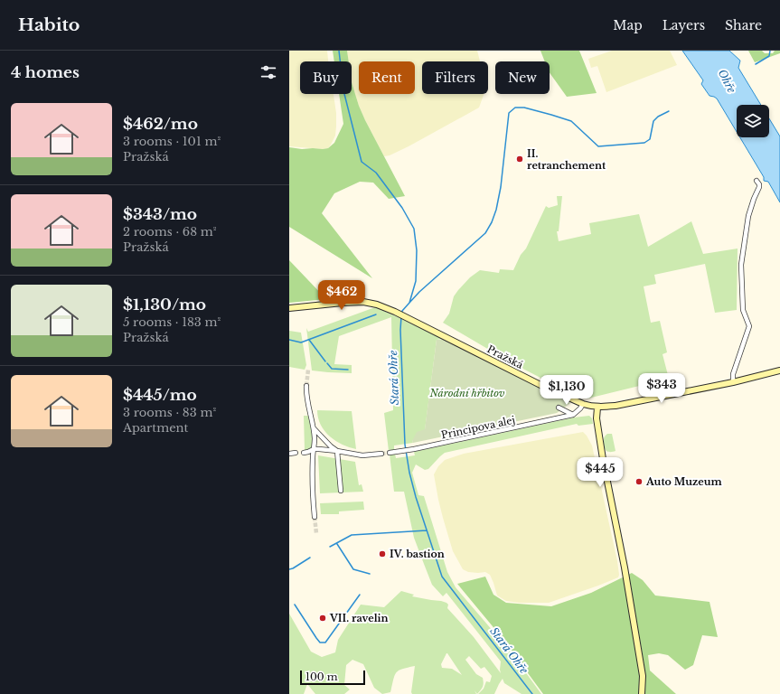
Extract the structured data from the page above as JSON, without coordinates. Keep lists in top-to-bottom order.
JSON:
{
  "streets": {
    "main road": ["Pražská"],
    "street": ["Principova alej"]
  },
  "water": ["Ohře", "Stará Ohře"],
  "parks": ["Národní hřbitov"],
  "places": [
    "II. retranchement",
    "Auto Muzeum",
    "IV. bastion",
    "VII. ravelin"
  ],
  "scale_bar": "100 m",
  "page": {
    "header": "Habito",
    "nav": ["Map", "Layers", "Share"],
    "heading": "4 homes",
    "chip": [
      "Buy",
      "Rent",
      "Filters",
      "New"
    ],
    "list": [
      {
        "name": "$462/mo",
        "note": "3 rooms · 101 m² · Pražská"
      },
      {
        "name": "$343/mo",
        "note": "2 rooms · 68 m² · Pražská"
      },
      {
        "name": "$1,130/mo",
        "note": "5 rooms · 183 m² · Pražská"
      },
      {
        "name": "$445/mo",
        "note": "3 rooms · 83 m² · Apartment"
      }
    ],
    "price": [
      "$462",
      "$343",
      "$1,130",
      "$445"
    ],
    "scale": "100 m"
  }
}
